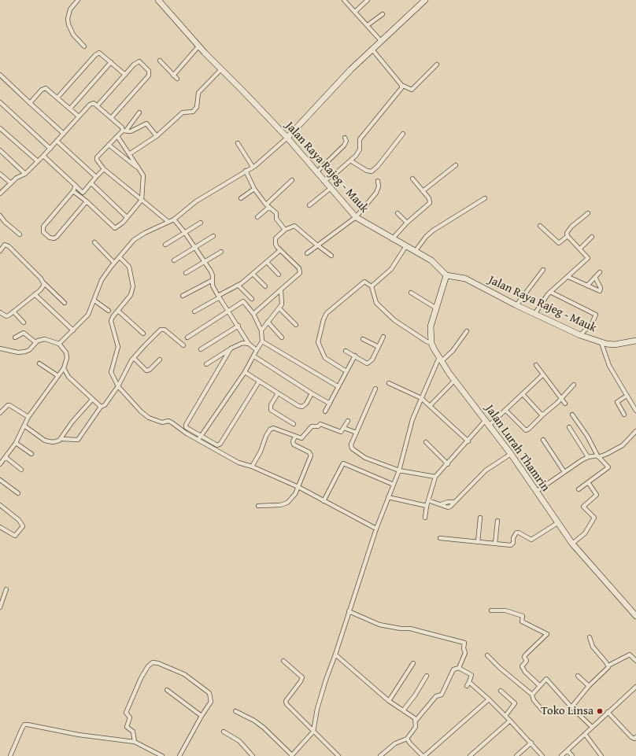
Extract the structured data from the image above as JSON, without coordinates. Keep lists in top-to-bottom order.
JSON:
{
  "streets": {
    "main road": ["Jalan Raya Rajeg - Mauk", "Jalan Lurah Thamrin"]
  },
  "crossings": [
    ["Jalan Raya Rajeg - Mauk", "Jalan Lurah Thamrin"]
  ],
  "places": ["Toko Linsa"]
}
